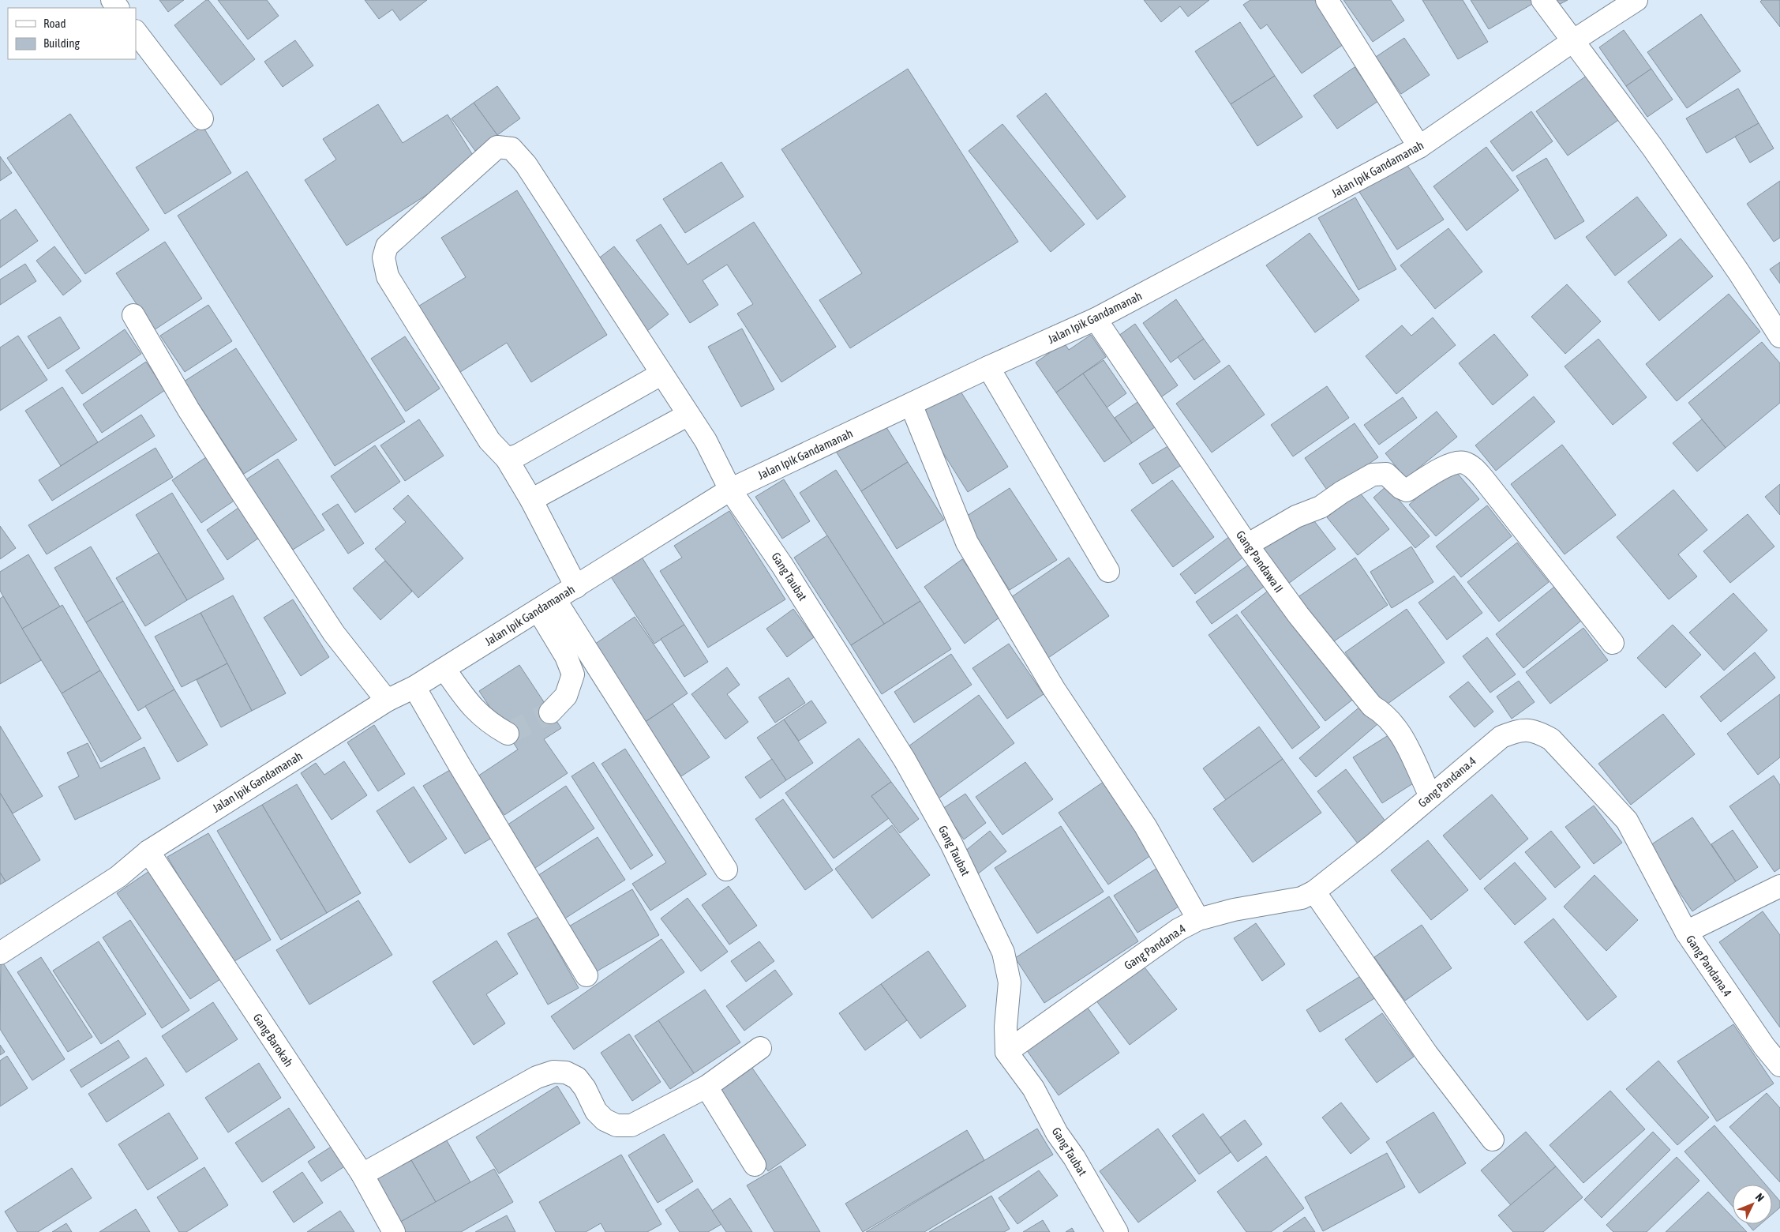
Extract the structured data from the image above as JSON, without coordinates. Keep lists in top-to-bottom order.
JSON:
{
  "streets": {
    "street": [
      "Jalan Ipik Gandamanah",
      "Gang Pandawa II",
      "Gang Taubat",
      "Gang Pandana.4",
      "Gang Barokah"
    ]
  },
  "crossings": [
    ["Jalan Ipik Gandamanah", "Gang Pandawa II"],
    ["Jalan Ipik Gandamanah", "Gang Taubat"],
    ["Jalan Ipik Gandamanah", "Gang Barokah"],
    ["Gang Pandawa II", "Gang Pandana.4"],
    ["Gang Taubat", "Gang Pandana.4"]
  ],
  "legend": ["Road", "Building"],
  "north": "top right"
}
